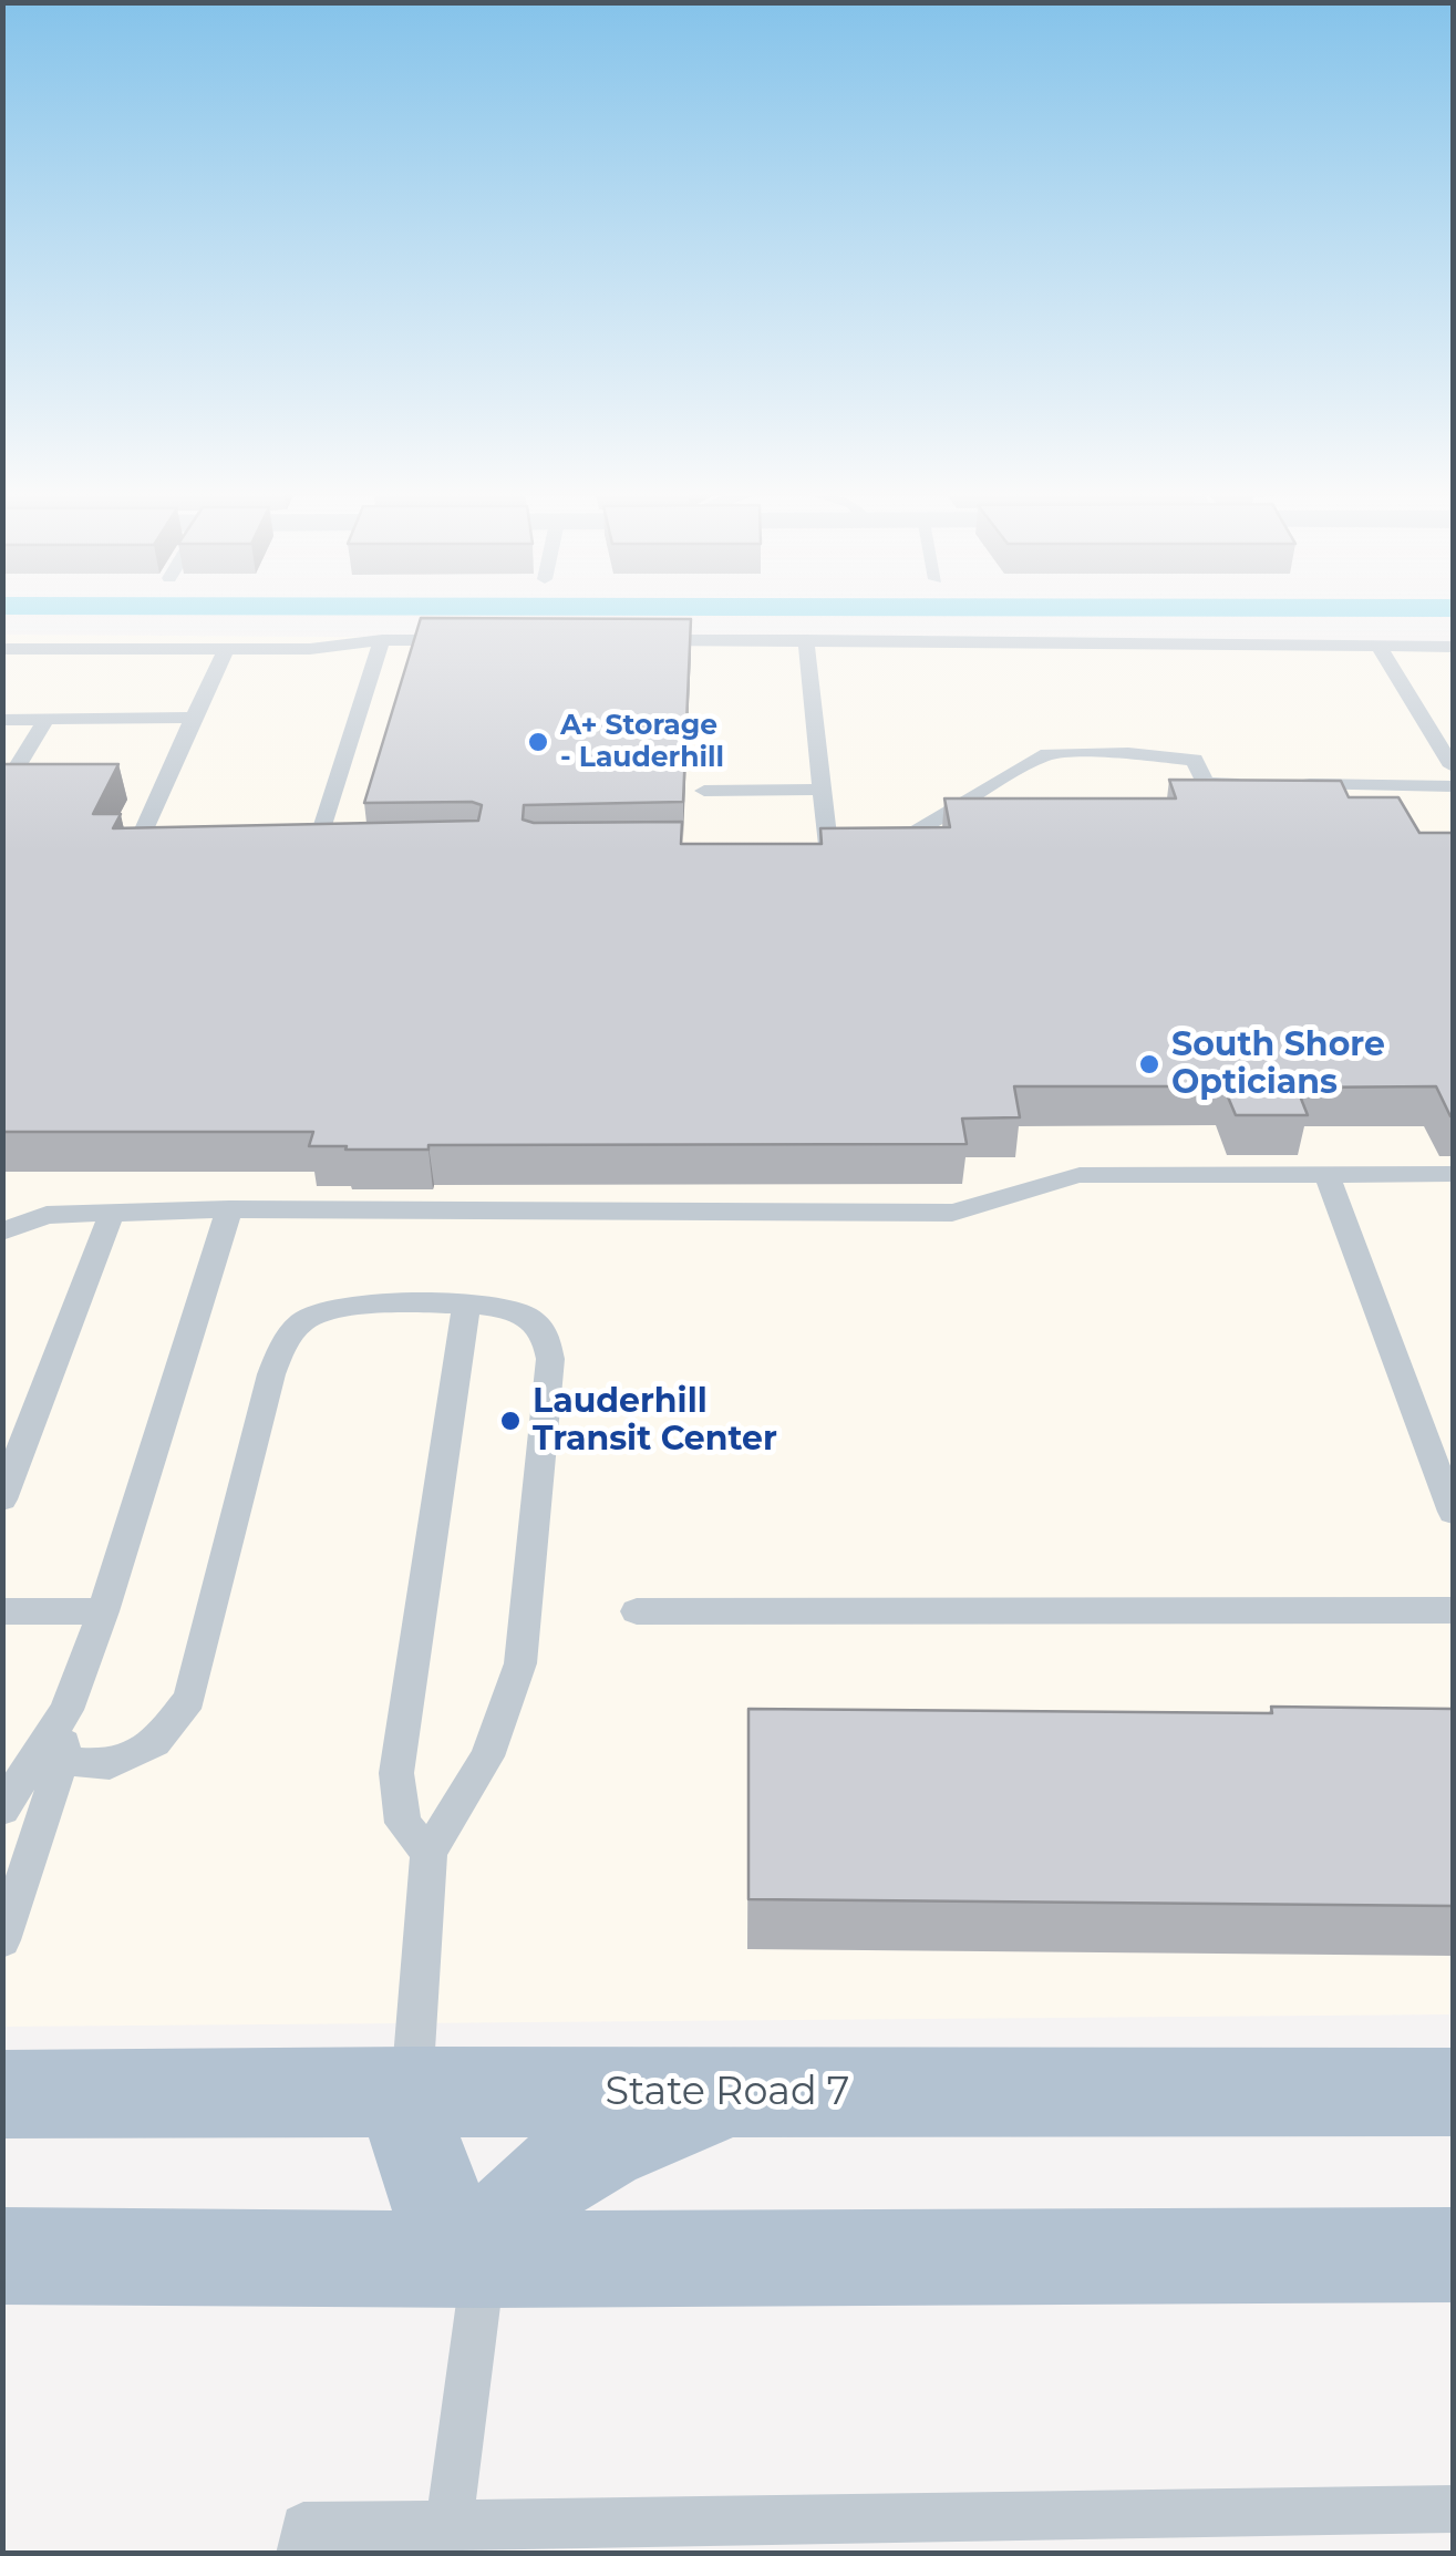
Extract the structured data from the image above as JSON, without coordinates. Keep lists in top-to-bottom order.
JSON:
{
  "streets": {
    "main road": ["State Road 7"]
  },
  "places": ["A+ Storage - Lauderhill", "South Shore Opticians", "Lauderhill Transit Center"]
}
